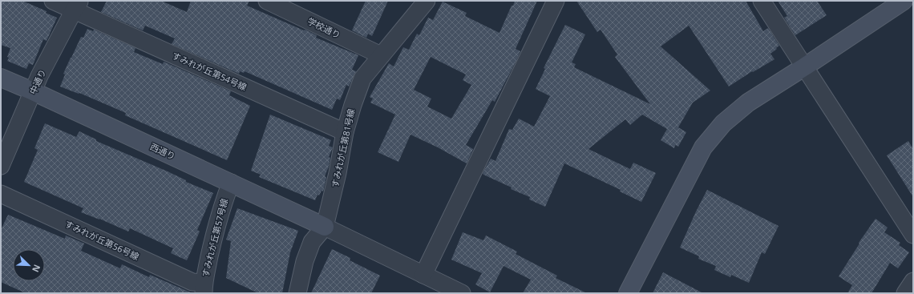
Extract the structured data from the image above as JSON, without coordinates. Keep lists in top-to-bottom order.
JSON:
{
  "streets": {
    "street": [
      "学校通り",
      "すみれが丘第54号線",
      "中通り",
      "すみれが丘第81号線",
      "西通り",
      "すみれが丘第57号線",
      "すみれが丘第56号線"
    ]
  },
  "crossings": [
    ["学校通り", "すみれが丘第81号線"],
    ["すみれが丘第54号線", "中通り"],
    ["すみれが丘第54号線", "すみれが丘第81号線"],
    ["中通り", "西通り"],
    ["すみれが丘第81号線", "西通り"],
    ["西通り", "すみれが丘第57号線"],
    ["すみれが丘第57号線", "すみれが丘第56号線"]
  ],
  "north": "bottom right"
}
